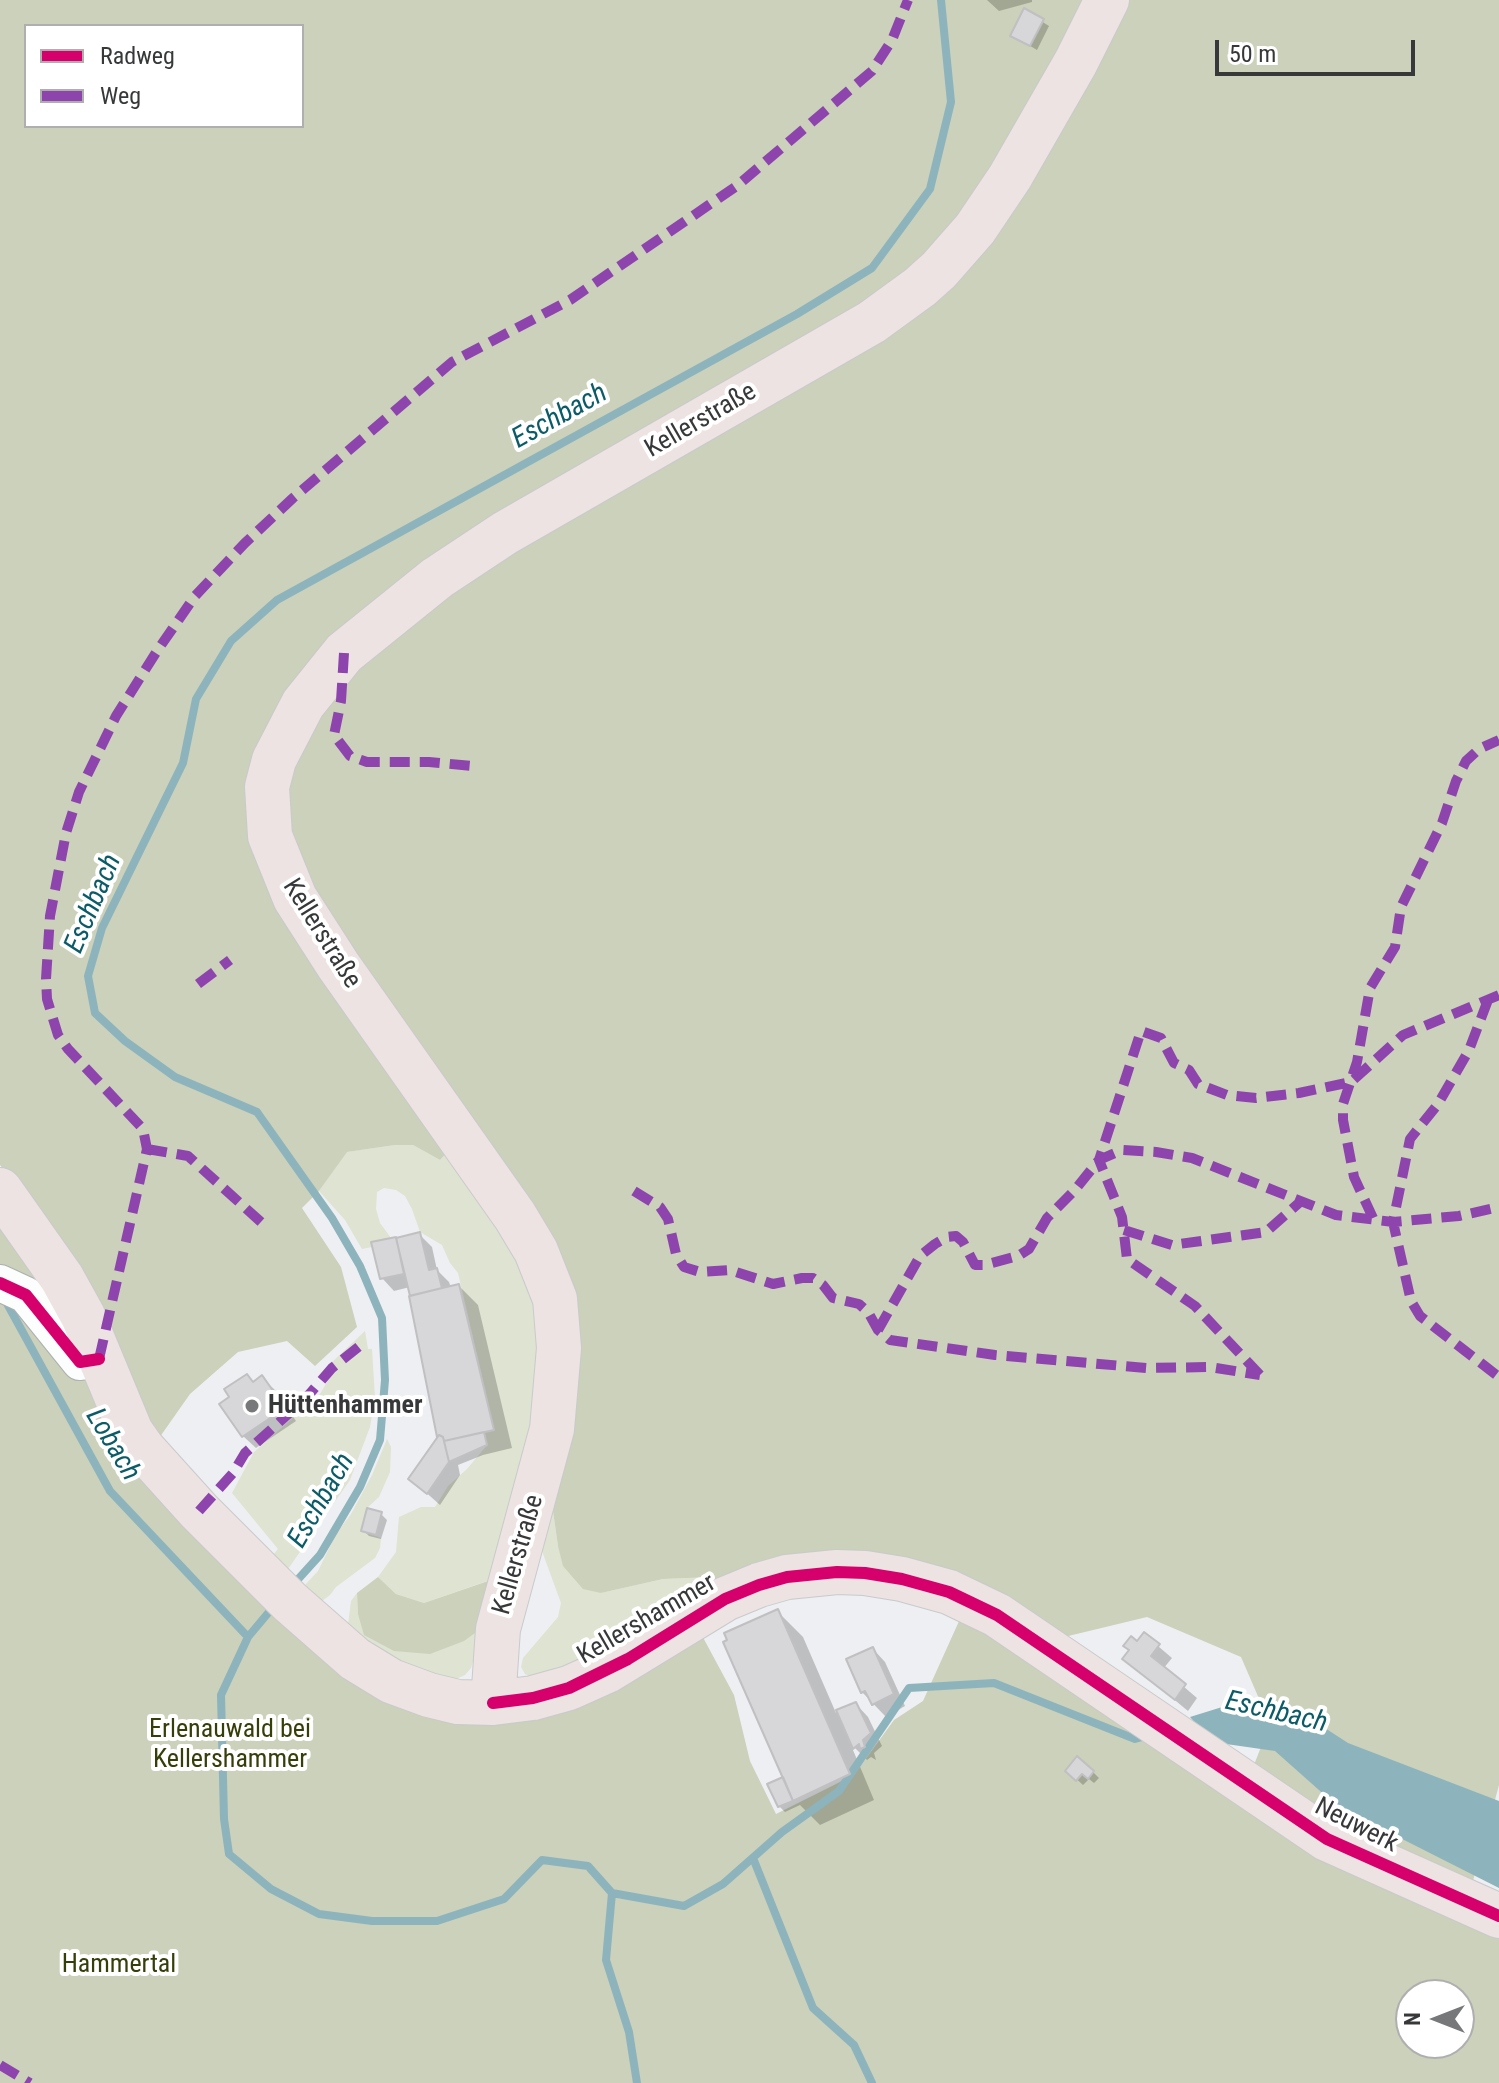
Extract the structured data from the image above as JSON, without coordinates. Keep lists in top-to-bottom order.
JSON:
{
  "streets": {
    "main road": ["Kellerstraße", "Kellershammer", "Neuwerk"]
  },
  "crossings": [
    ["Kellerstraße", "Kellershammer"],
    ["Kellershammer", "Neuwerk"]
  ],
  "water": ["Eschbach", "Lobach"],
  "parks": ["Erlenauwald bei Kellershammer", "Hammertal"],
  "places": ["Hüttenhammer"],
  "legend": ["Radweg", "Weg"],
  "scale_bar": "50 m",
  "north": "left"
}
